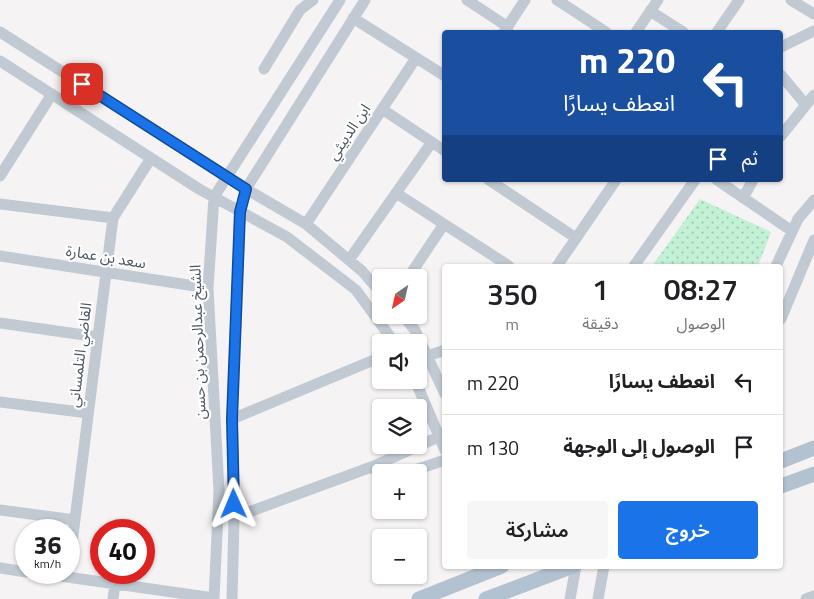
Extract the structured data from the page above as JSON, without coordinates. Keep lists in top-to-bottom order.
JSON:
{
  "streets": {
    "street": [
      "ابن الدبيثي",
      "سعد بن عمارة",
      "الشيخ عبدالرحمن بن حسن",
      "القاضي التلمساني"
    ]
  },
  "crossings": [
    ["سعد بن عمارة", "الشيخ عبدالرحمن بن حسن"],
    ["سعد بن عمارة", "القاضي التلمساني"]
  ],
  "north": "bottom left",
  "page": {
    "turn": ["220 m", "انعطف يسارًا"],
    "then": "ثم",
    "eta": [
      "08:27",
      "الوصول",
      "1",
      "دقيقة",
      "350",
      "m"
    ],
    "map_buttons": ["+", "−"],
    "list": [
      {
        "name": "انعطف يسارًا",
        "value": "220 m"
      },
      {
        "name": "الوصول إلى الوجهة",
        "value": "130 m"
      }
    ],
    "buttons": ["خروج", "مشاركة"],
    "speed": "36 km/h",
    "limit": "40"
  }
}
